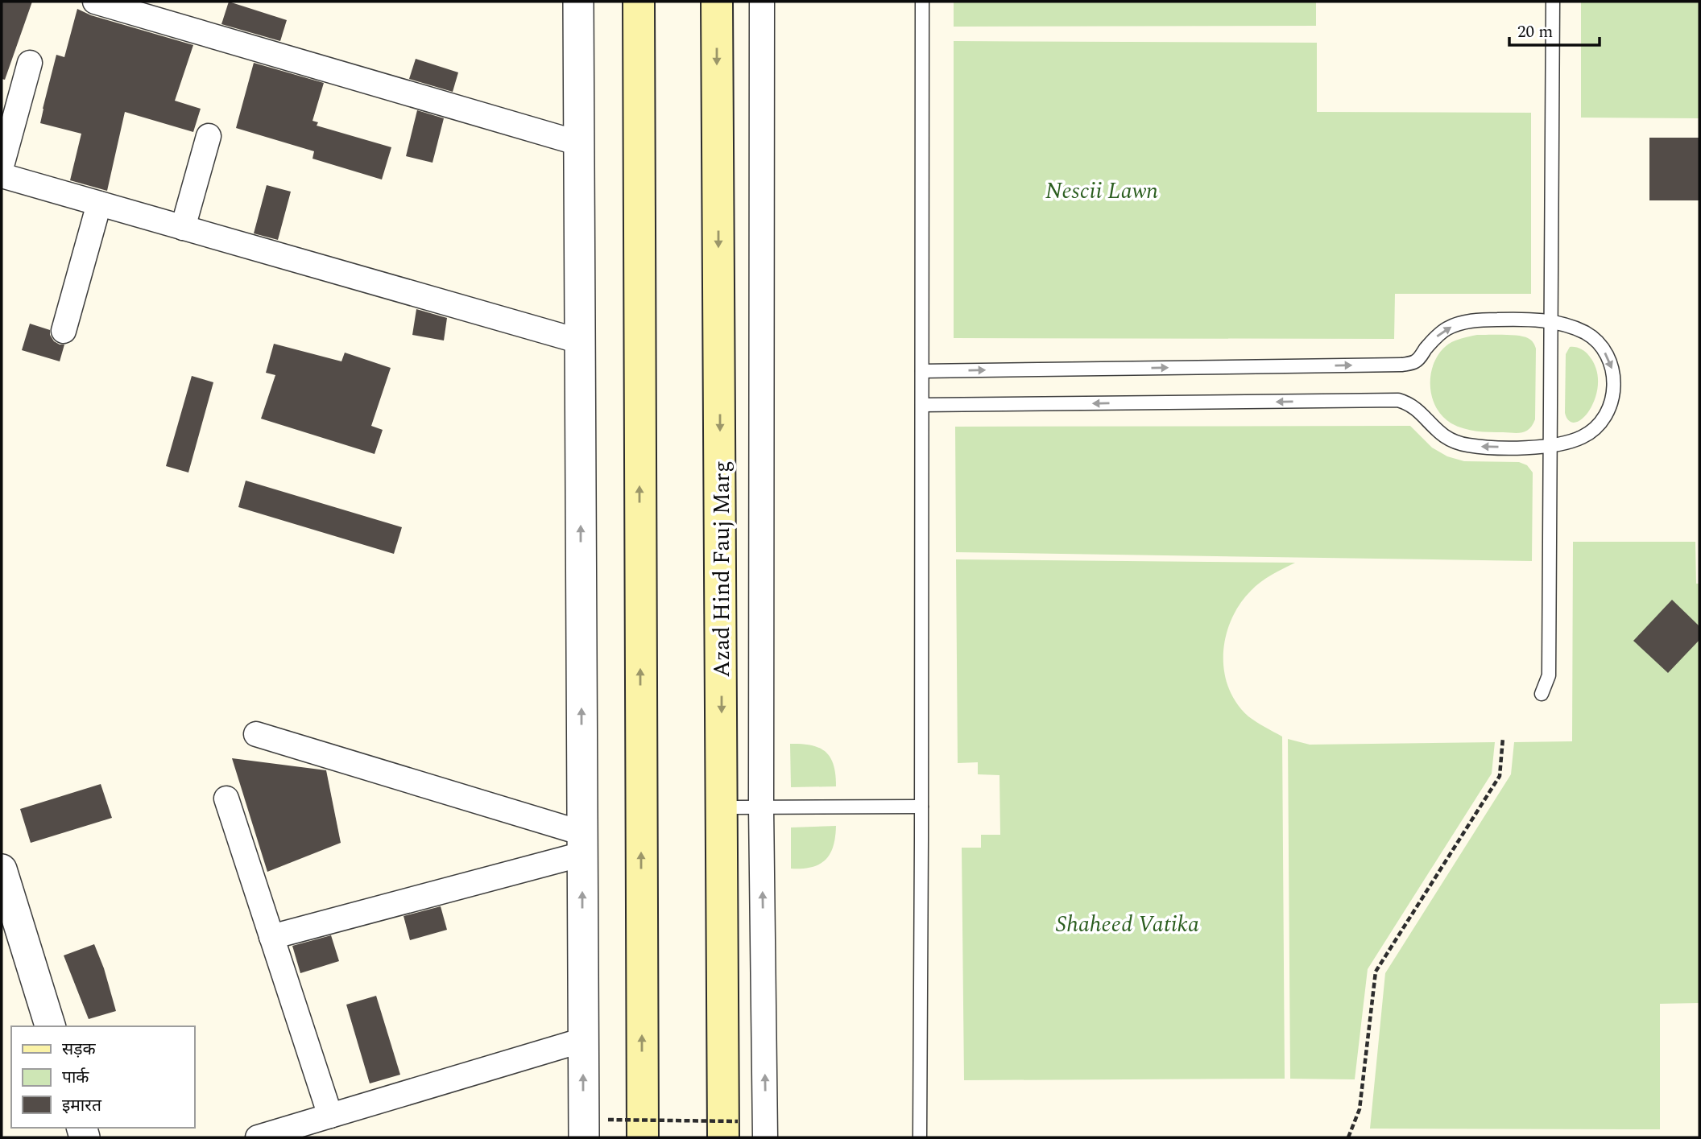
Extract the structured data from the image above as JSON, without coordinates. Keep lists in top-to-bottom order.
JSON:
{
  "streets": {
    "main road": ["Azad Hind Fauj Marg"]
  },
  "parks": ["Nescii Lawn", "Shaheed Vatika"],
  "legend": ["सड़क", "पार्क", "इमारत"],
  "scale_bar": "20 m"
}
